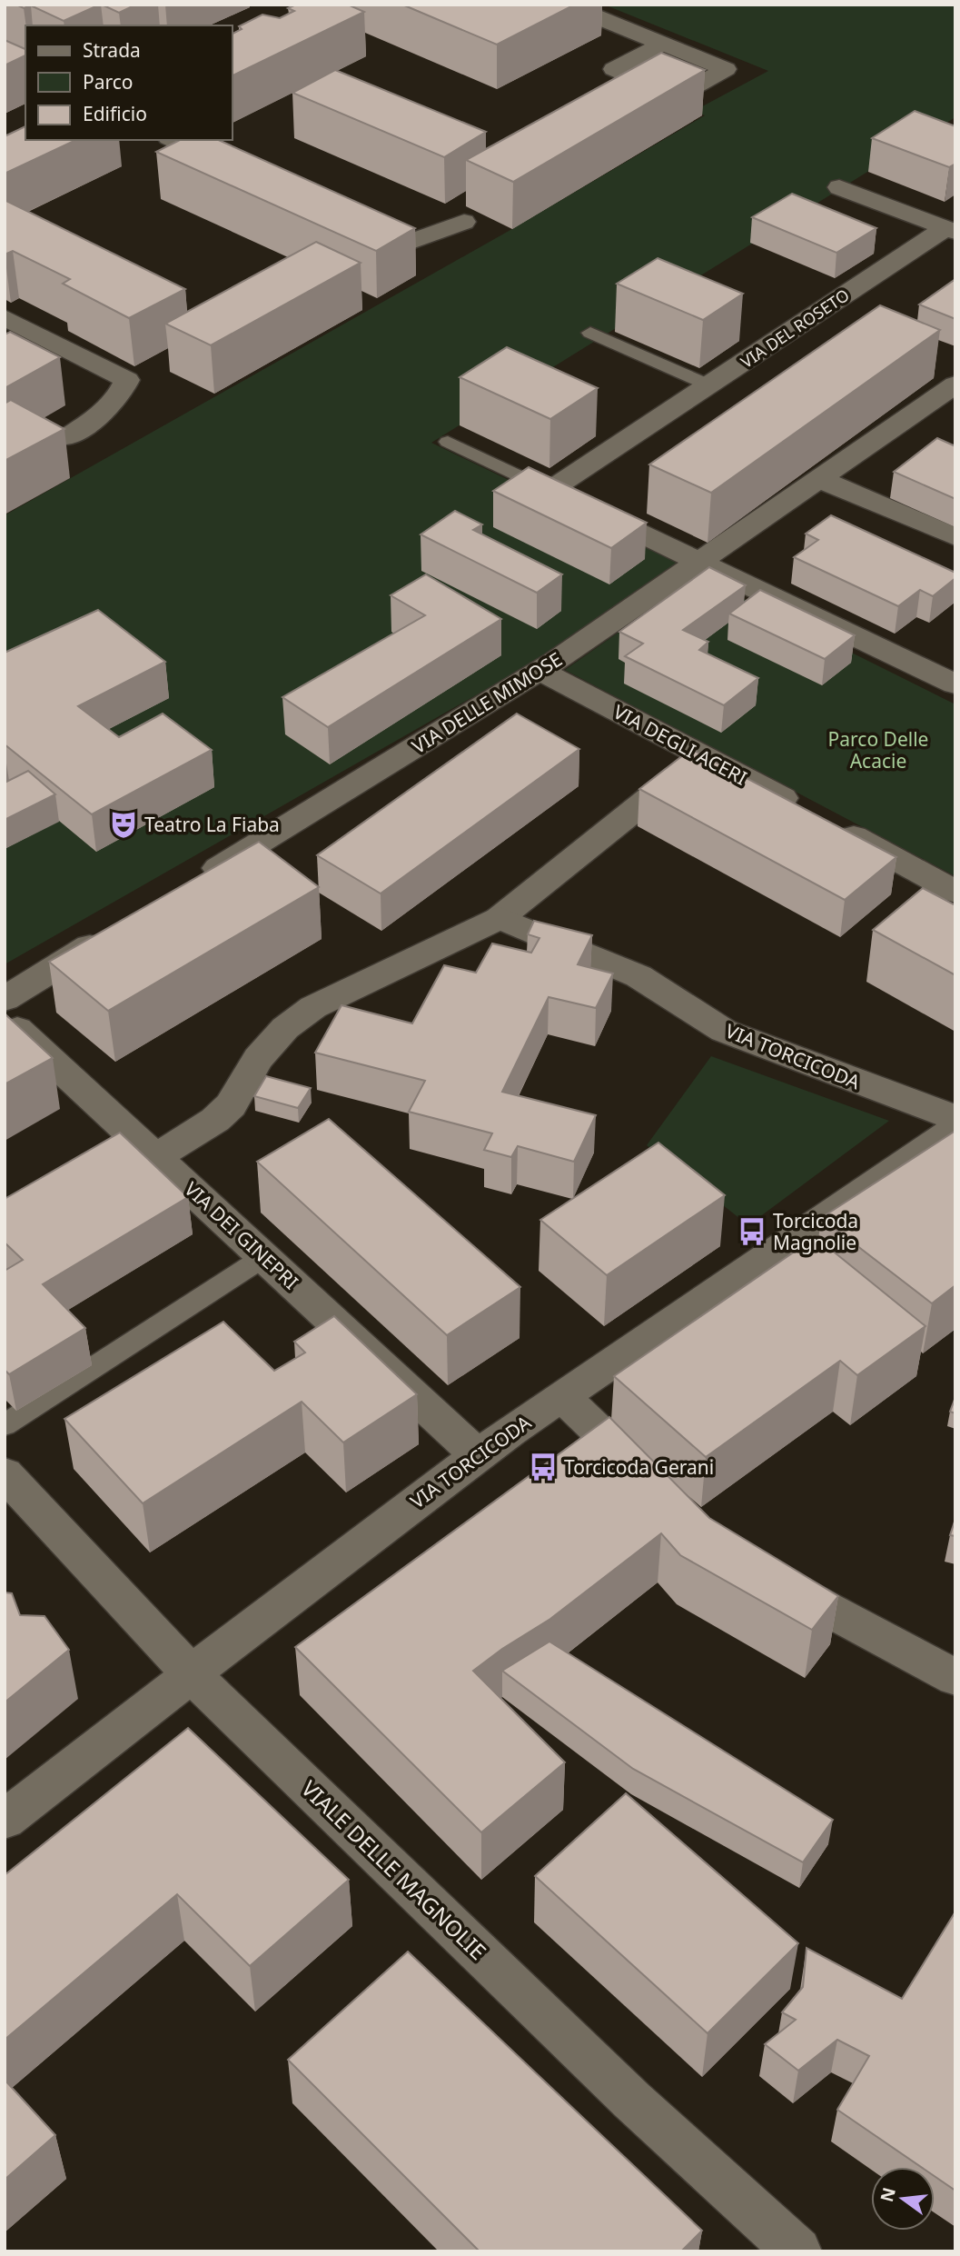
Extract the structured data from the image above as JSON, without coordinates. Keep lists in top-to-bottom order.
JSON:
{
  "streets": {
    "street": [
      "VIA DEL ROSETO",
      "VIA DELLE MIMOSE",
      "VIA DEGLI ACERI",
      "VIA TORCICODA",
      "VIA DEI GINEPRI",
      "VIALE DELLE MAGNOLIE"
    ]
  },
  "crossings": [
    ["VIA DELLE MIMOSE", "VIA DEGLI ACERI"],
    ["VIA TORCICODA", "VIA DEI GINEPRI"],
    ["VIA TORCICODA", "VIALE DELLE MAGNOLIE"]
  ],
  "parks": ["Parco Delle Acacie"],
  "places": {
    "theatre": ["Teatro La Fiaba"],
    "bus stop": ["Torcicoda Magnolie", "Torcicoda Gerani"]
  },
  "legend": ["Strada", "Parco", "Edificio"],
  "north": "left"
}
